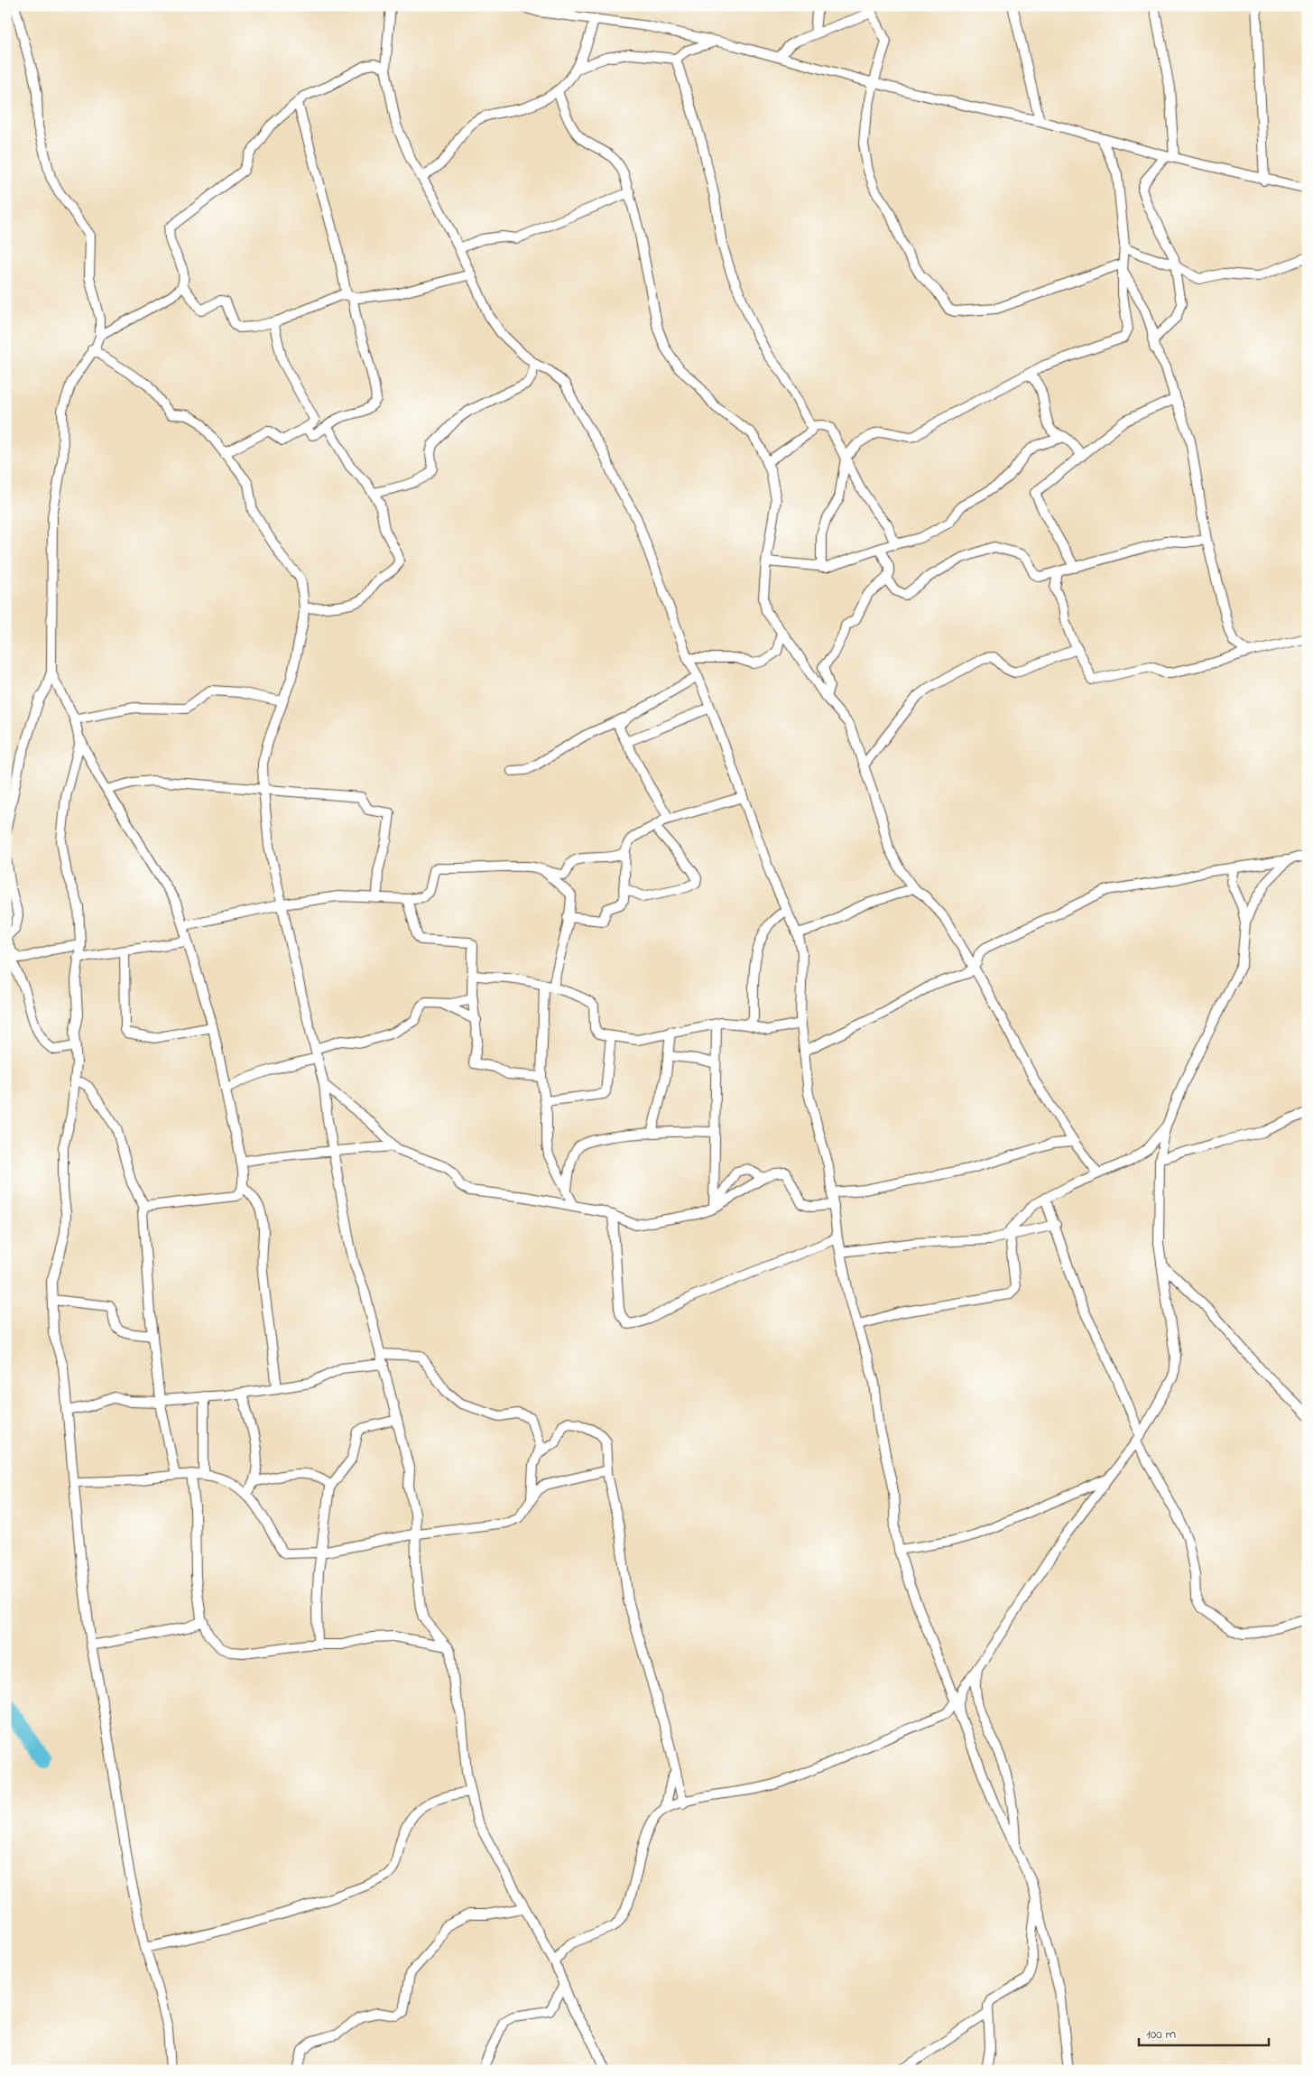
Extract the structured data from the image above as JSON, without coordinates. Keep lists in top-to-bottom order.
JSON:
{
  "scale_bar": "100 m"
}
